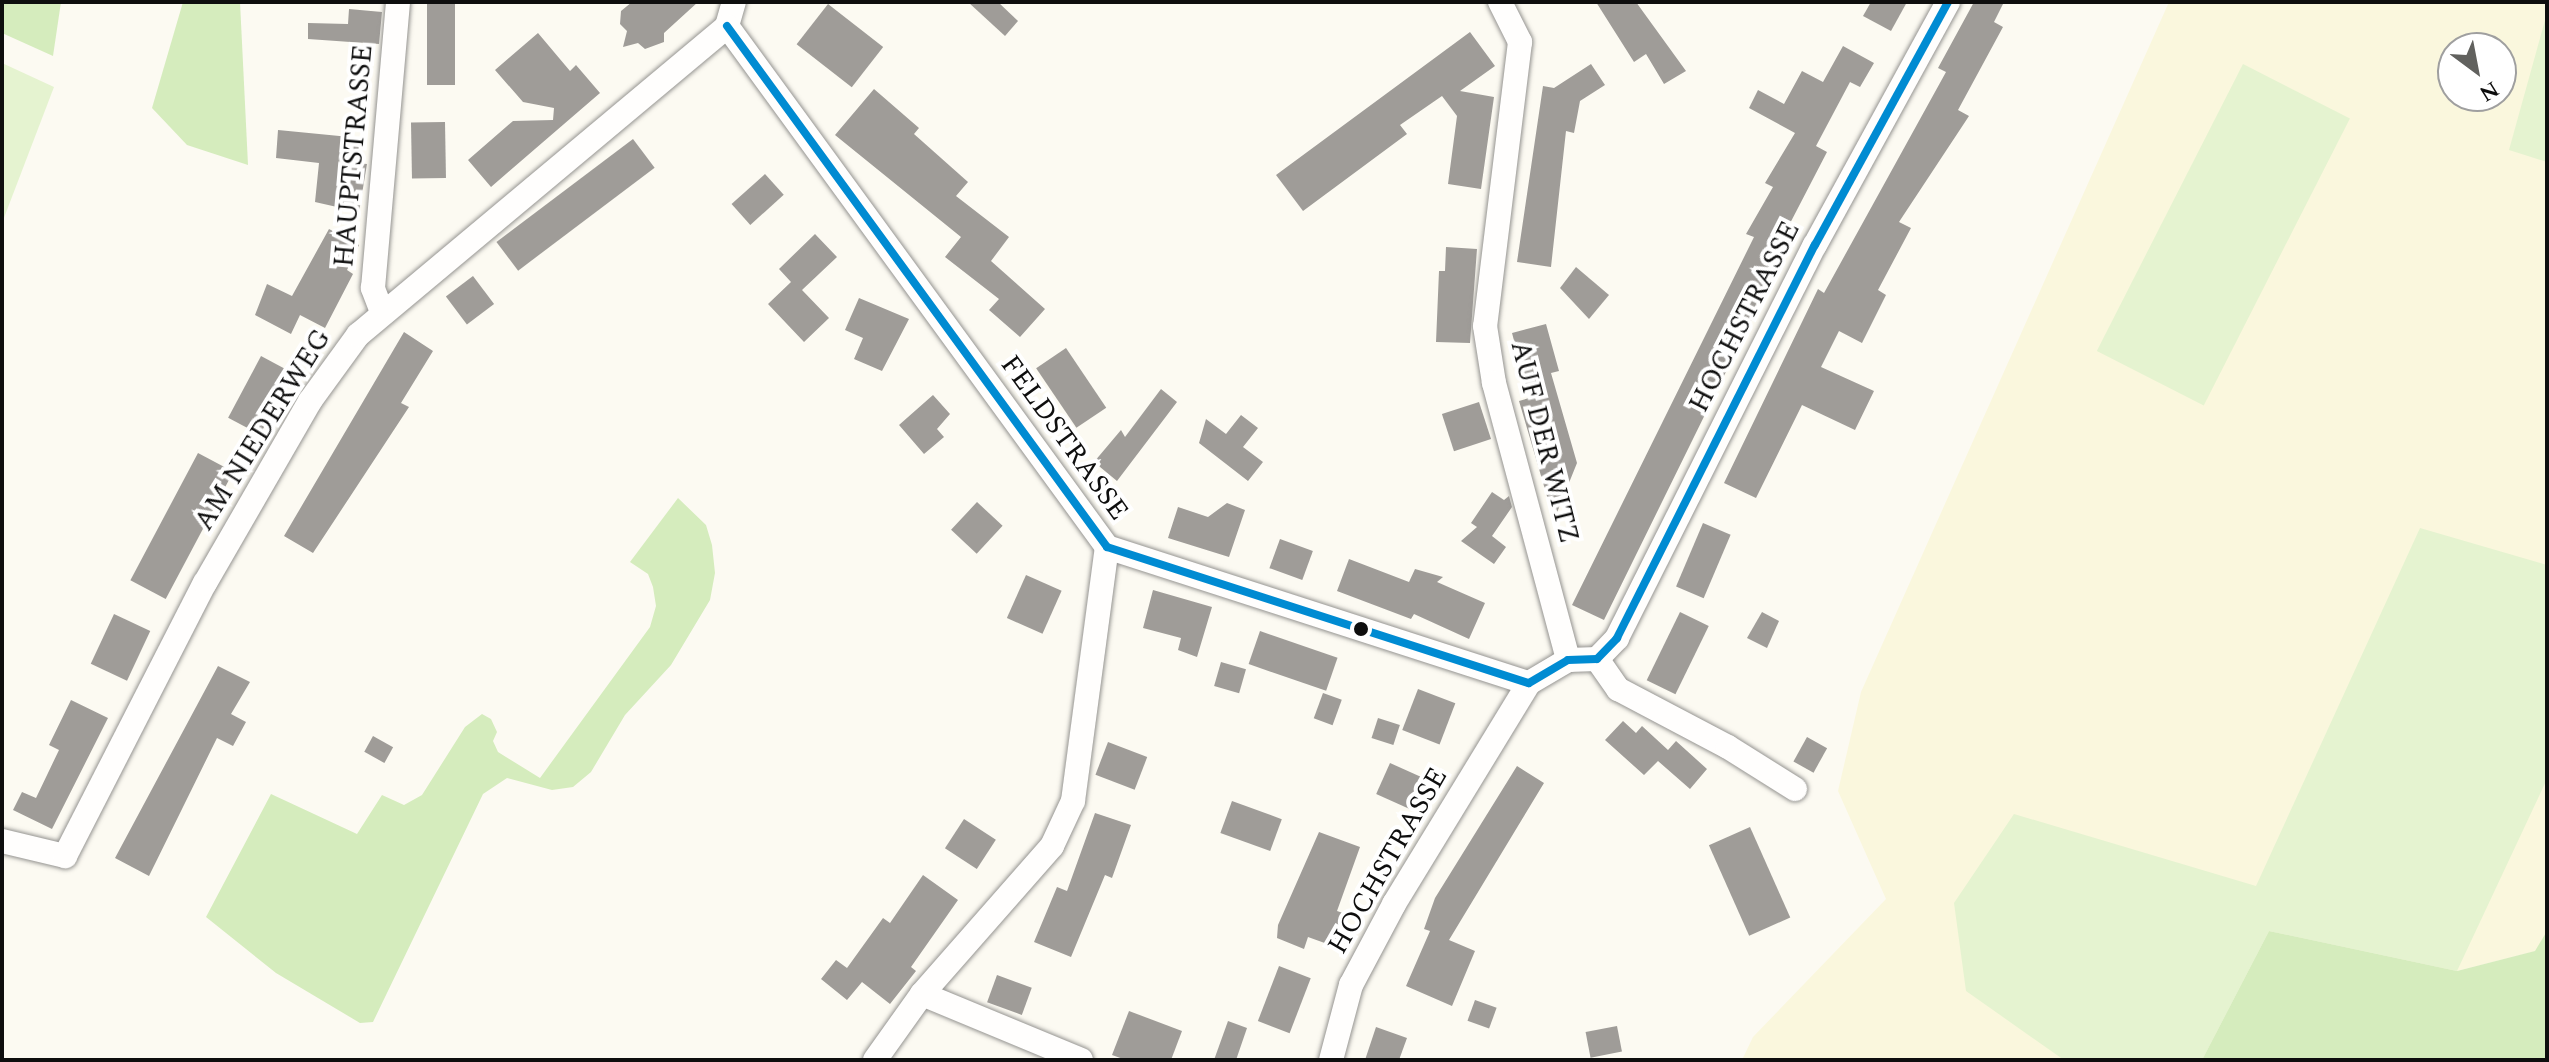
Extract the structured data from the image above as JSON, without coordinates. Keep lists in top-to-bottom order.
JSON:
{
  "streets": {
    "street": [
      "HAUPTSTRASSE",
      "HOCHSTRASSE",
      "AM NIEDERWEG",
      "FELDSTRASSE",
      "AUF DER WITZ"
    ]
  },
  "crossings": [
    ["HAUPTSTRASSE", "AM NIEDERWEG"],
    ["HOCHSTRASSE", "FELDSTRASSE"],
    ["HOCHSTRASSE", "AUF DER WITZ"],
    ["AM NIEDERWEG", "FELDSTRASSE"]
  ],
  "north": "bottom right"
}
